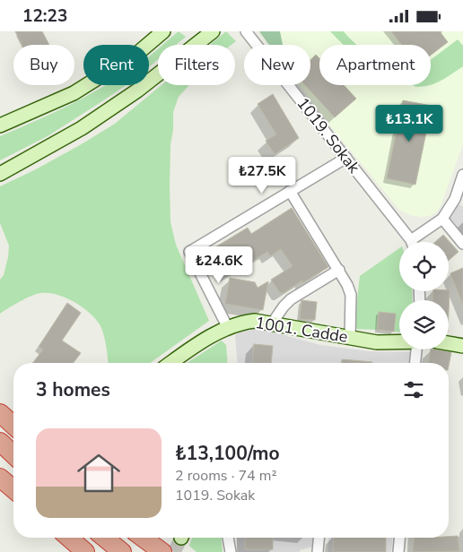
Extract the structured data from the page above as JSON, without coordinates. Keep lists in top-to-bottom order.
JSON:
{
  "streets": {
    "main road": ["1001. Cadde"],
    "street": ["1019. Sokak"]
  },
  "page": {
    "status": "12:23",
    "chip": [
      "Buy",
      "Rent",
      "Filters",
      "New",
      "Apartment"
    ],
    "price": ["₺13.1K", "₺27.5K", "₺24.6K"],
    "heading": "3 homes",
    "list": [
      {
        "name": "₺13,100/mo",
        "note": "2 rooms · 74 m² · 1019. Sokak"
      }
    ]
  }
}
